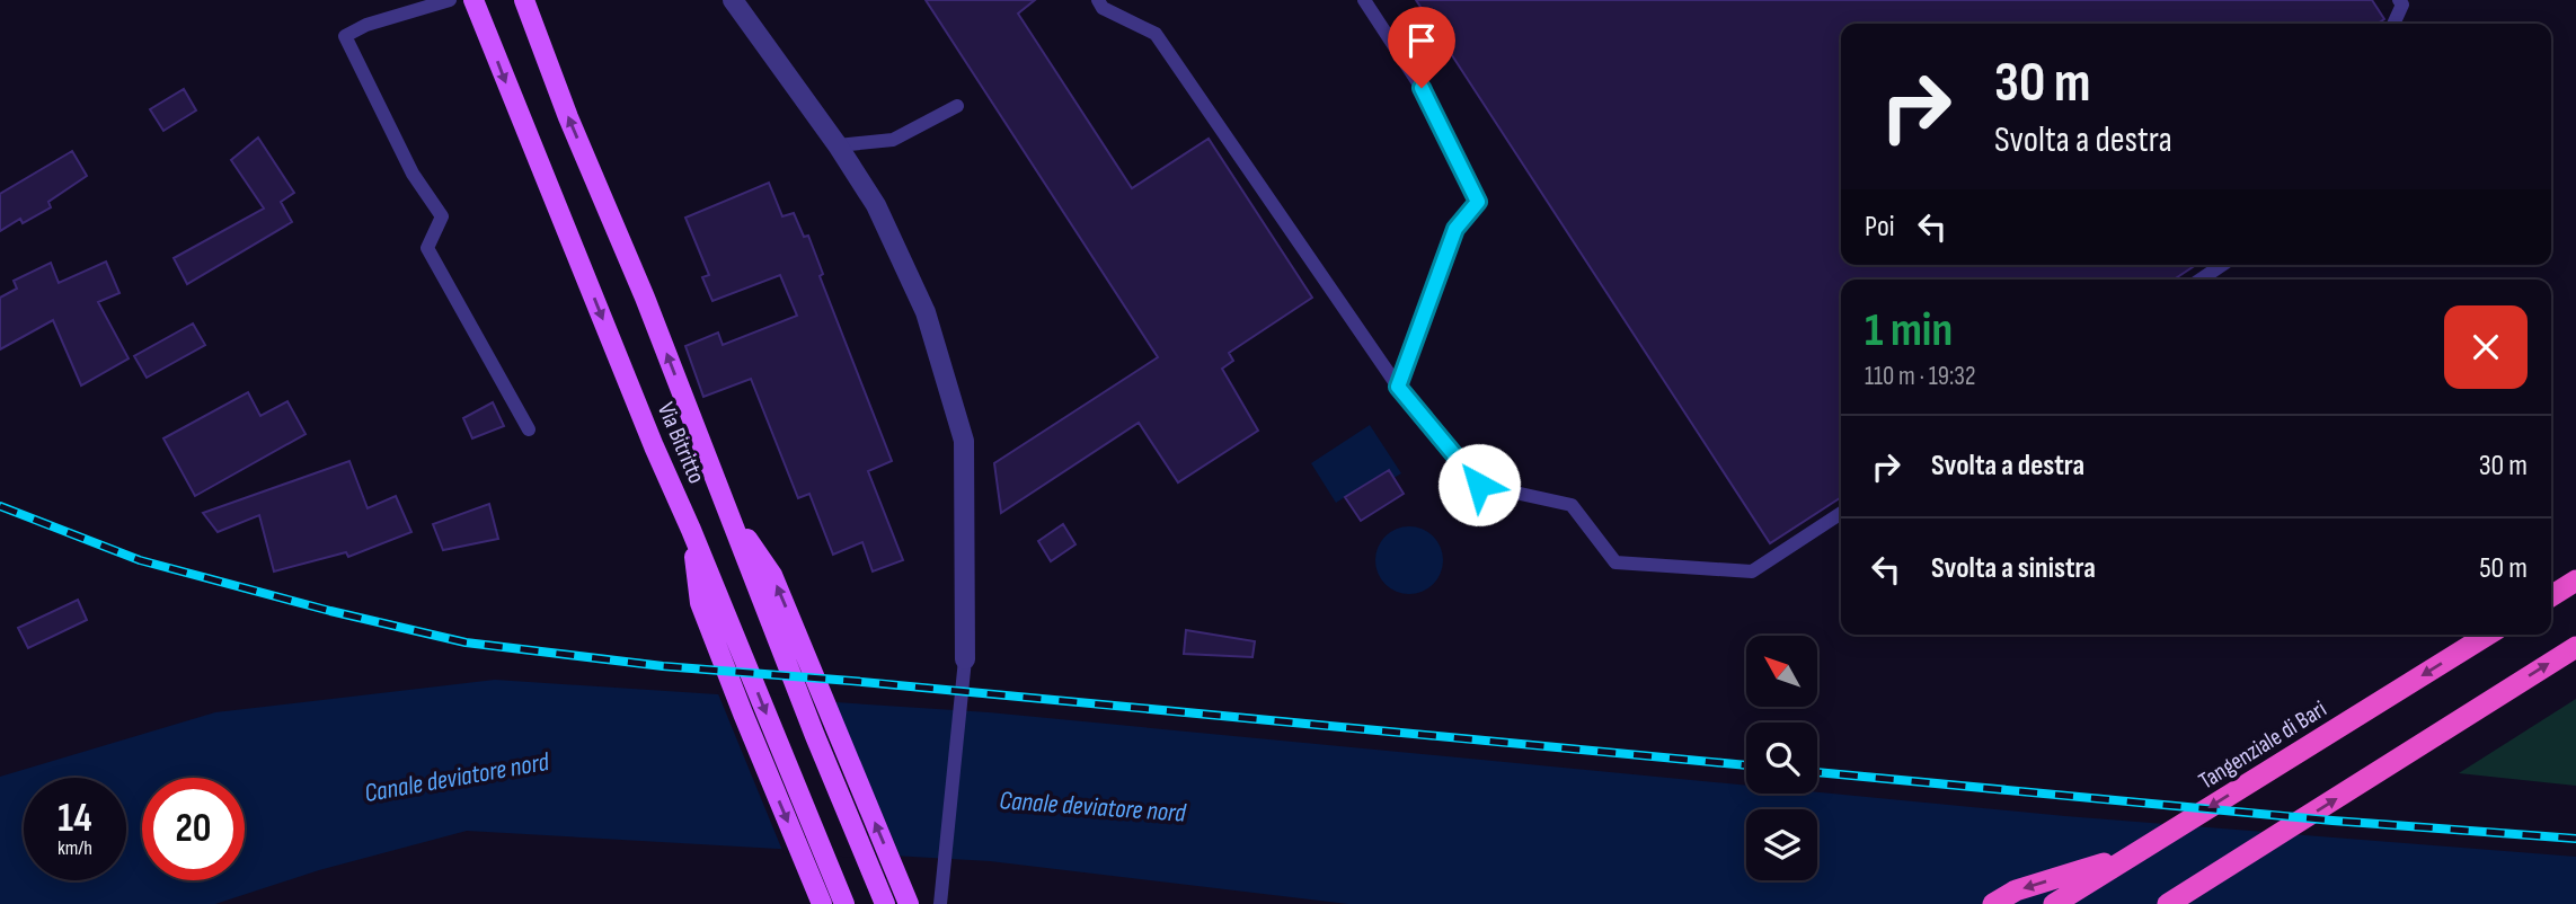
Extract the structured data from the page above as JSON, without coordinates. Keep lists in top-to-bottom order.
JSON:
{
  "streets": {
    "highway": ["Tangenziale di Bari"],
    "main road": ["Via Bitritto"]
  },
  "water": ["Canale deviatore nord"],
  "north": "top left",
  "page": {
    "turn": ["30 m", "Svolta a destra"],
    "then": "Poi",
    "heading": ["1 min", "110 m · 19:32"],
    "list": [
      {
        "name": "Svolta a destra",
        "value": "30 m"
      },
      {
        "name": "Svolta a sinistra",
        "value": "50 m"
      }
    ],
    "speed": "14 km/h",
    "limit": "20"
  }
}
